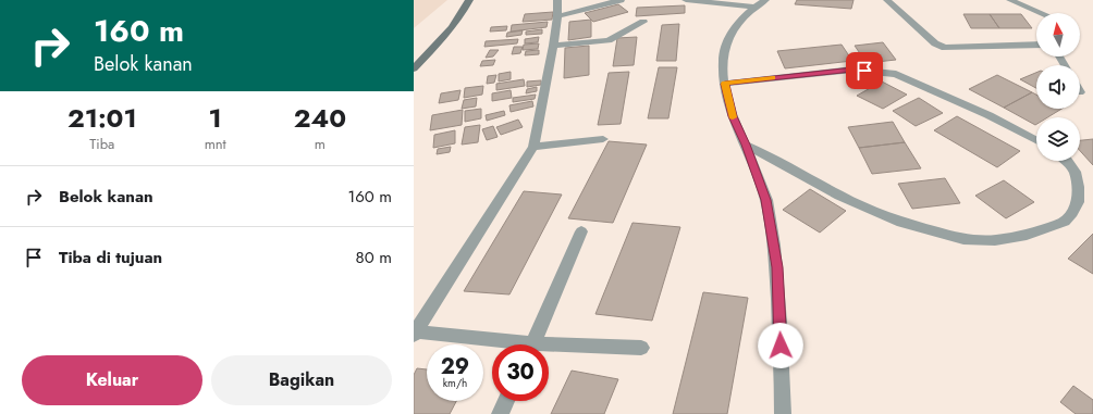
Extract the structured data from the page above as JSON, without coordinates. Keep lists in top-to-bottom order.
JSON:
{
  "north": "top",
  "page": {
    "turn": ["160 m", "Belok kanan"],
    "eta": [
      "21:01",
      "Tiba",
      "1",
      "mnt",
      "240",
      "m"
    ],
    "list": [
      {
        "name": "Belok kanan",
        "value": "160 m"
      },
      {
        "name": "Tiba di tujuan",
        "value": "80 m"
      }
    ],
    "speed": "29 km/h",
    "limit": "30",
    "buttons": ["Keluar", "Bagikan"]
  }
}
